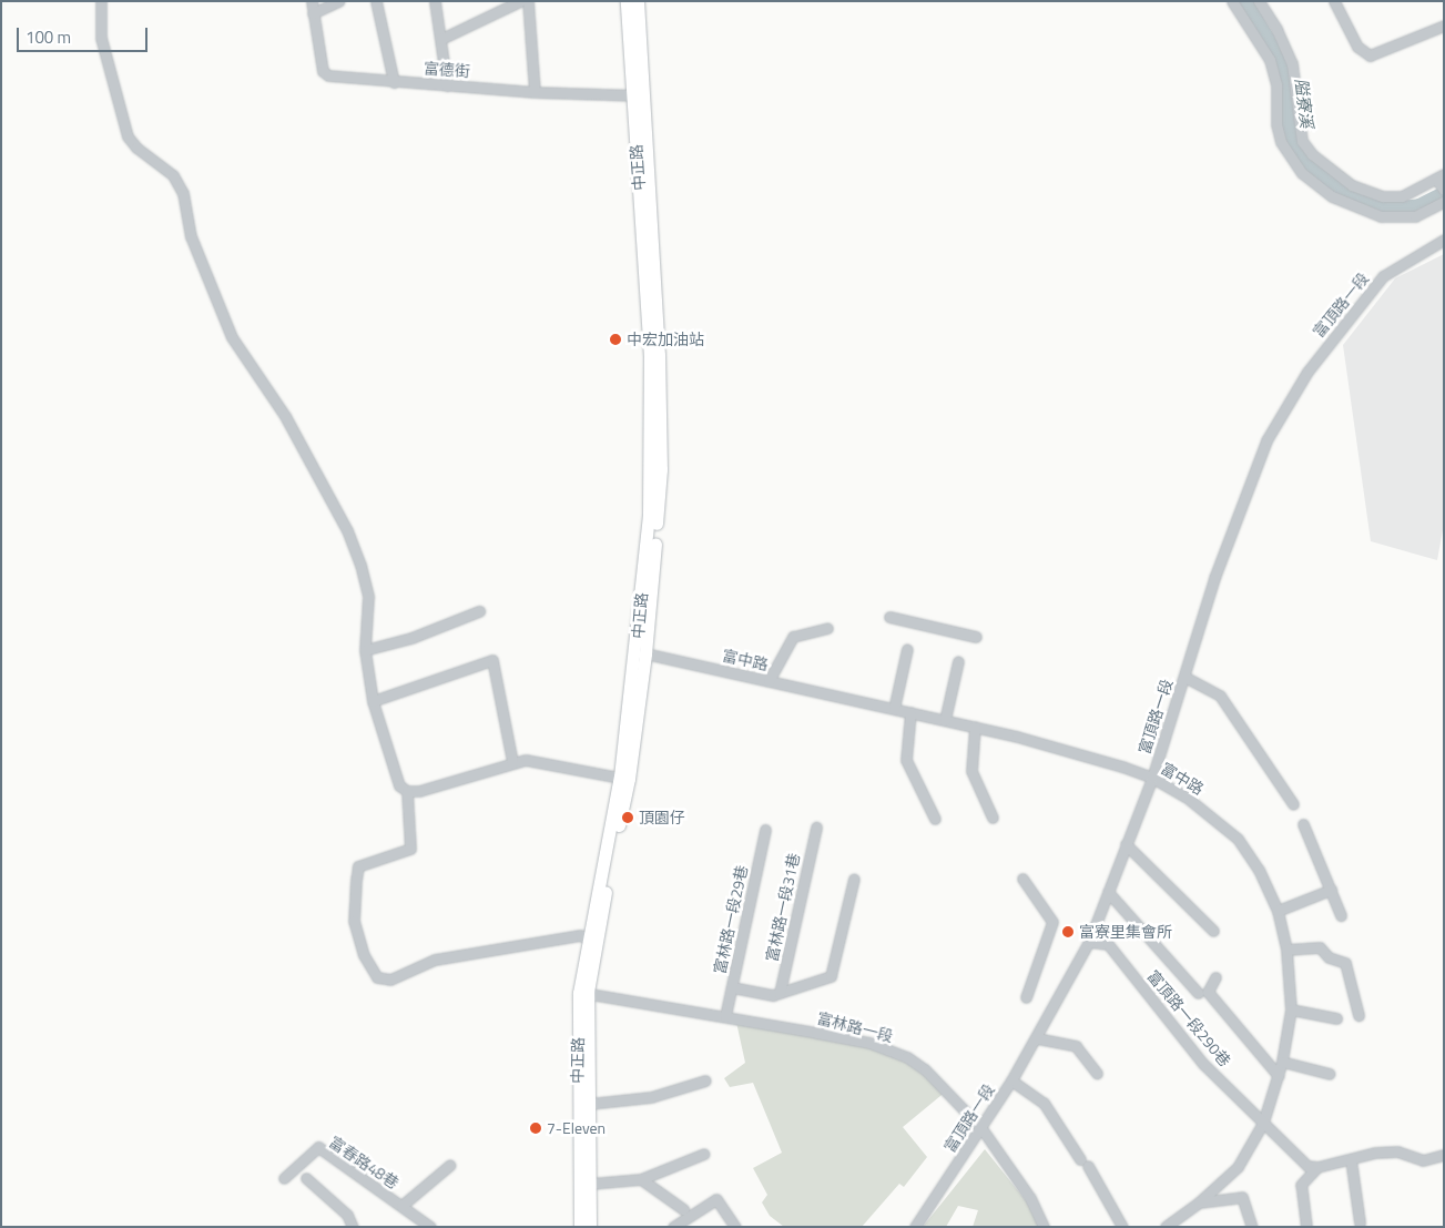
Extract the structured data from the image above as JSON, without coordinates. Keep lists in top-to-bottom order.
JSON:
{
  "streets": {
    "main road": ["中正路"],
    "street": [
      "富德街",
      "富頂路一段",
      "富中路",
      "富林路一段31巷",
      "富林路一段29巷",
      "富頂路一段290巷",
      "富林路一段",
      "富春路48巷"
    ]
  },
  "crossings": [
    ["富德街", "中正路"],
    ["中正路", "富中路"],
    ["中正路", "富林路一段"],
    ["富頂路一段", "富中路"],
    ["富頂路一段", "富頂路一段290巷"],
    ["富頂路一段", "富林路一段"],
    ["富中路", "富頂路一段290巷"],
    ["富林路一段29巷", "富林路一段"]
  ],
  "water": ["隘寮溪"],
  "places": [
    "中宏加油站",
    "頂園仔",
    "富寮里集會所",
    "7-Eleven"
  ],
  "scale_bar": "100 m"
}
